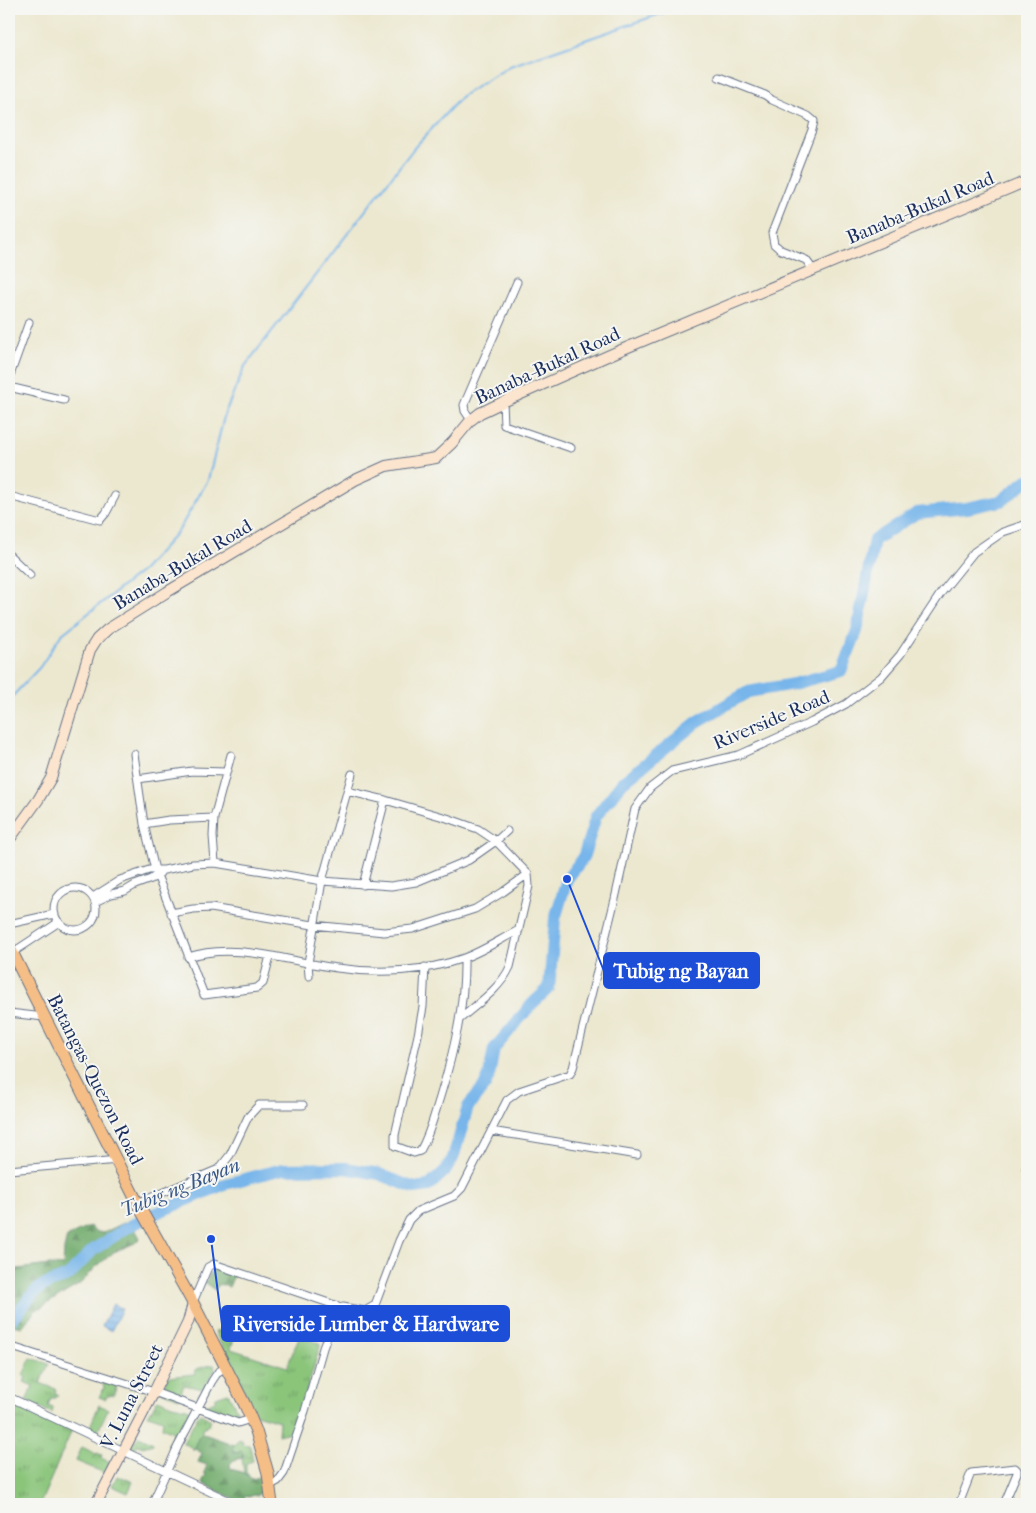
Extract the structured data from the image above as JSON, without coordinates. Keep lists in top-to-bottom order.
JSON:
{
  "streets": {
    "main road": ["Batangas-Quezon Road"],
    "street": ["Banaba-Bukal Road", "Riverside Road", "V. Luna Street"]
  },
  "crossings": [
    ["Riverside Road", "Batangas-Quezon Road"],
    ["Riverside Road", "V. Luna Street"],
    ["Batangas-Quezon Road", "V. Luna Street"]
  ],
  "water": ["Tubig ng Bayan"],
  "places": ["Tubig ng Bayan", "Riverside Lumber & Hardware"]
}
